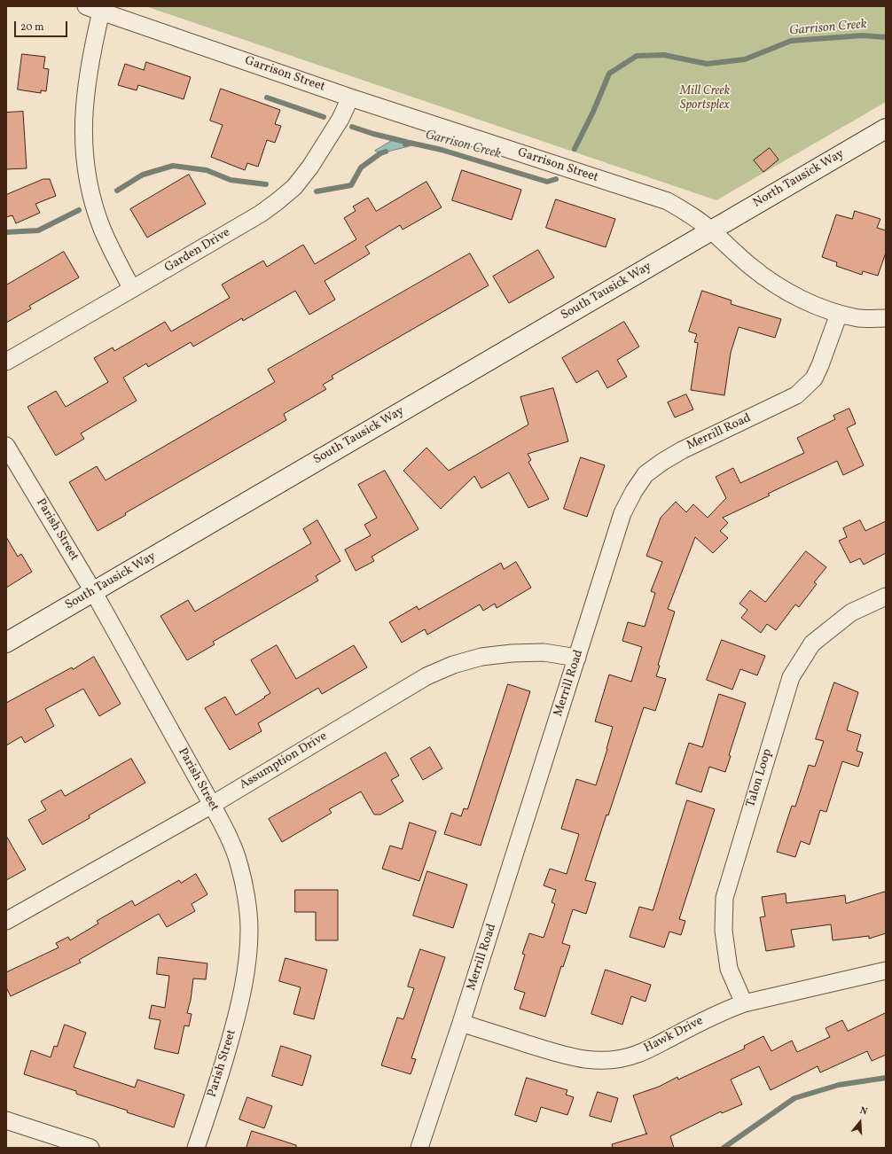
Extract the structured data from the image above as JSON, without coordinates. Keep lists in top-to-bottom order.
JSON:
{
  "streets": {
    "main road": ["North Tausick Way", "South Tausick Way"],
    "street": [
      "Garrison Street",
      "Garden Drive",
      "Merrill Road",
      "Parish Street",
      "Assumption Drive",
      "Talon Loop",
      "Hawk Drive"
    ]
  },
  "crossings": [
    ["Garrison Street", "North Tausick Way"],
    ["Garrison Street", "Garden Drive"],
    ["Garrison Street", "South Tausick Way"],
    ["Garrison Street", "Merrill Road"],
    ["North Tausick Way", "South Tausick Way"],
    ["South Tausick Way", "Parish Street"],
    ["Merrill Road", "Assumption Drive"],
    ["Merrill Road", "Hawk Drive"],
    ["Parish Street", "Assumption Drive"],
    ["Talon Loop", "Hawk Drive"]
  ],
  "water": ["Garrison Creek"],
  "parks": ["Mill Creek Sportsplex"],
  "scale_bar": "20 m",
  "north": "top"
}
